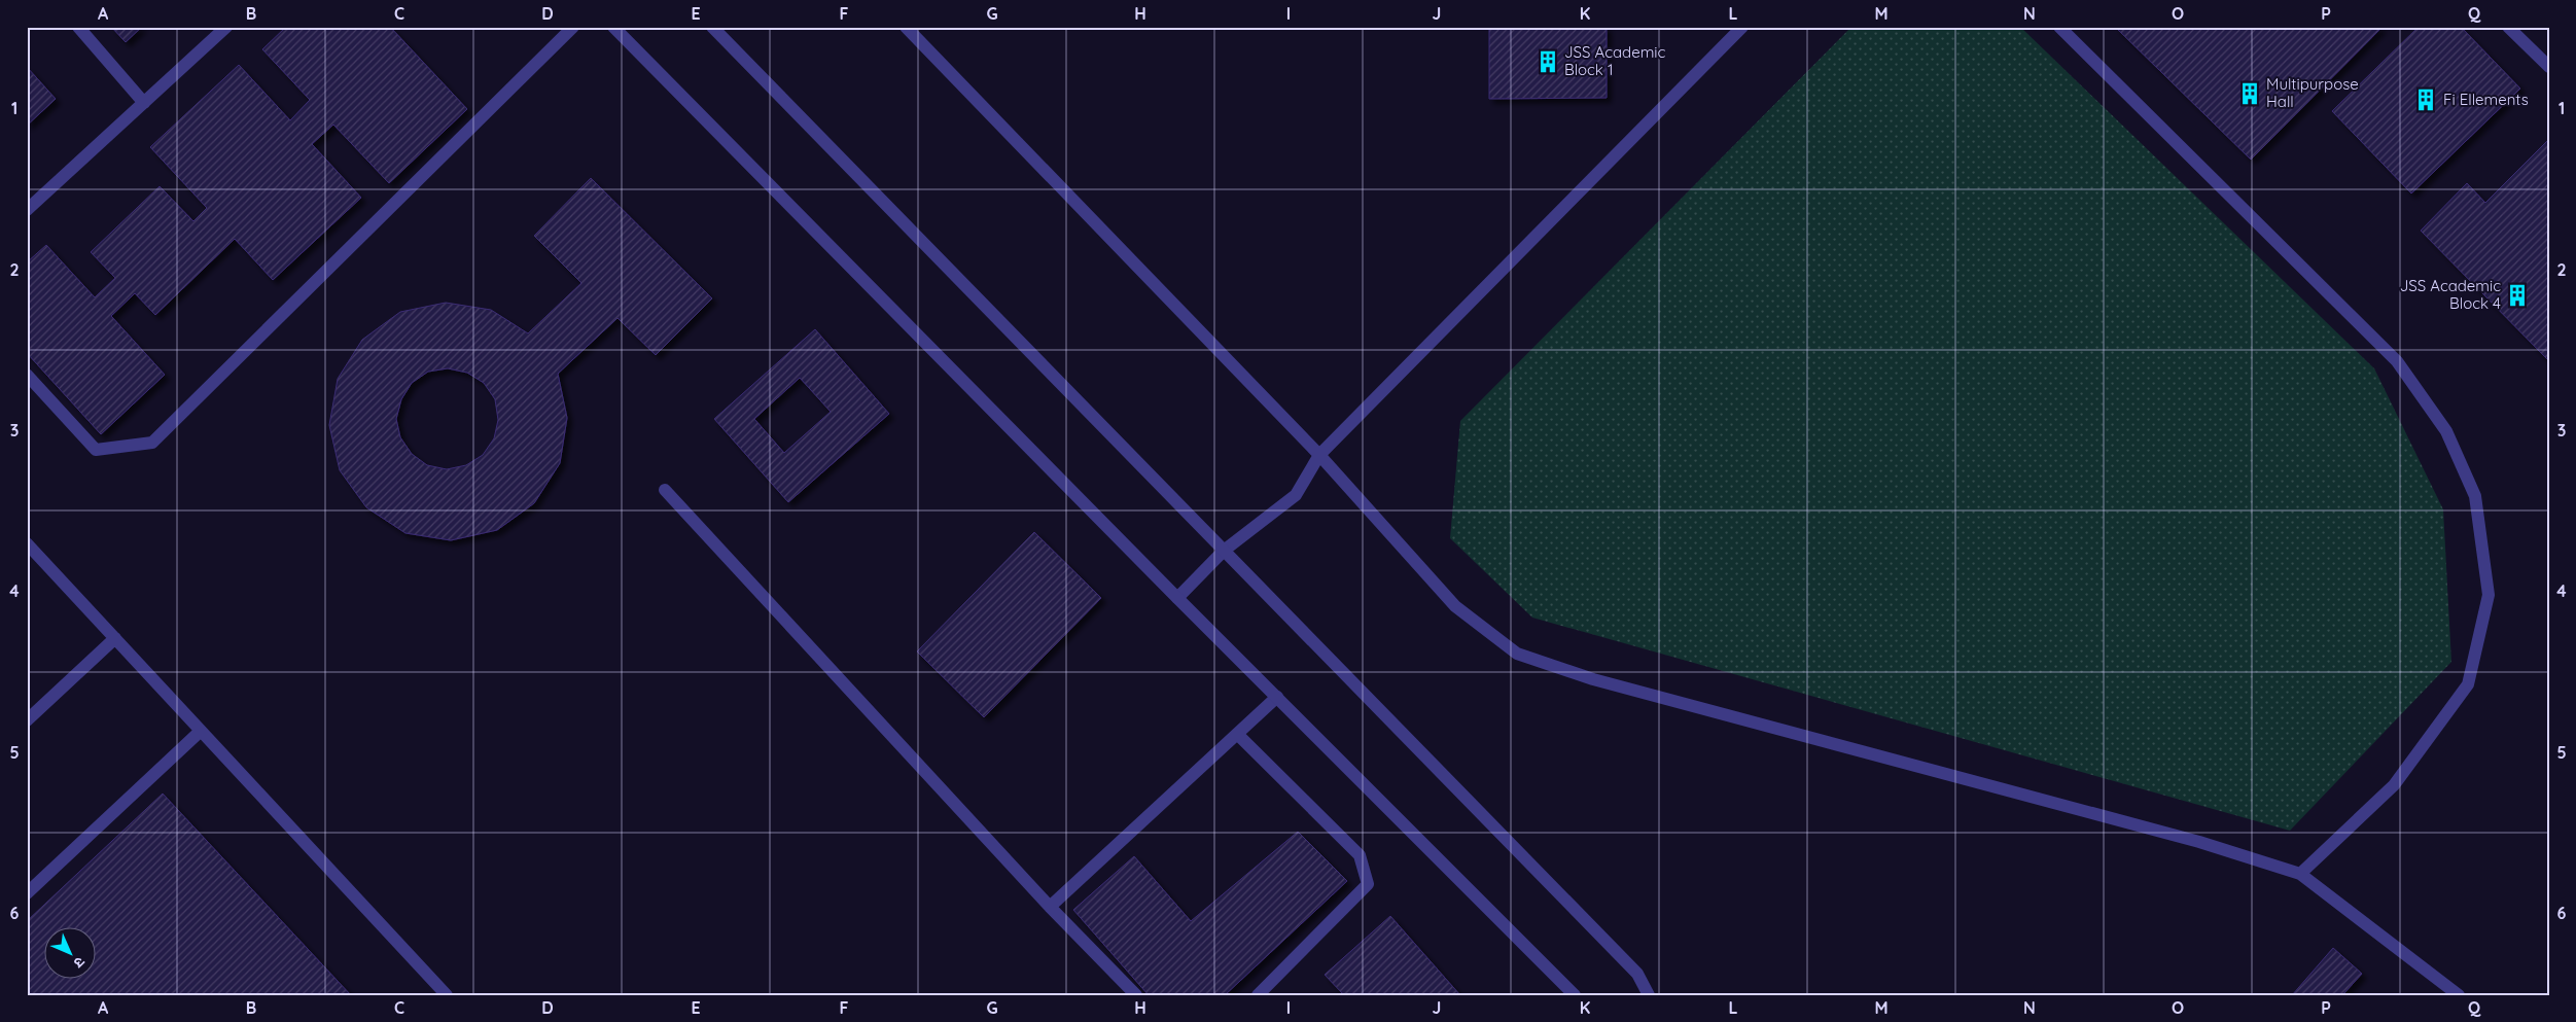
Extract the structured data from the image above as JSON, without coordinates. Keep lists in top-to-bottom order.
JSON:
{
  "places": {
    "building": [
      "JSS Academic Block 1",
      "Multipurpose Hall",
      "Fi Ellements",
      "JSS Academic Block 4"
    ]
  },
  "north": "bottom right",
  "grid": {
    "columns": [
      "A",
      "B",
      "C",
      "D",
      "E",
      "F",
      "G",
      "H",
      "I",
      "J",
      "K",
      "L",
      "M",
      "N",
      "O",
      "P",
      "Q"
    ],
    "rows": [
      "1",
      "2",
      "3",
      "4",
      "5",
      "6"
    ]
  }
}
